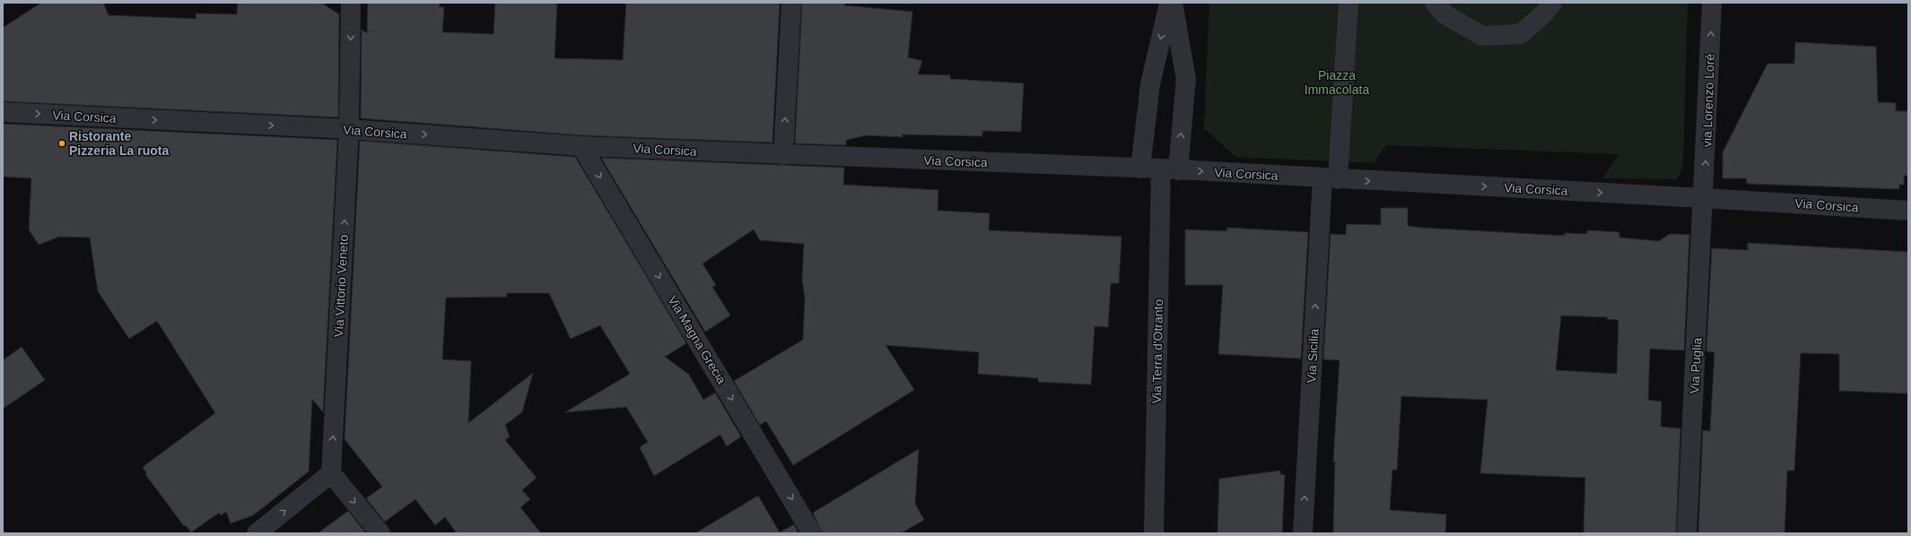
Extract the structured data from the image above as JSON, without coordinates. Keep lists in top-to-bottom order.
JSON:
{
  "streets": {
    "street": [
      "via Lorenzo Loré",
      "Via Corsica",
      "Via Vittorio Veneto",
      "Via Magna Grecia",
      "Via Terra d'Otranto",
      "Via Sicilia",
      "Via Puglia"
    ]
  },
  "crossings": [
    ["via Lorenzo Loré", "Via Corsica"],
    ["via Lorenzo Loré", "Via Puglia"],
    ["Via Corsica", "Via Vittorio Veneto"],
    ["Via Corsica", "Via Magna Grecia"],
    ["Via Corsica", "Via Terra d'Otranto"],
    ["Via Corsica", "Via Sicilia"],
    ["Via Corsica", "Via Puglia"]
  ],
  "one_way": [
    "via Lorenzo Loré",
    "Via Corsica",
    "Via Magna Grecia",
    "Via Sicilia"
  ],
  "parks": ["Piazza Immacolata"],
  "places": ["Ristorante Pizzeria La ruota"]
}
